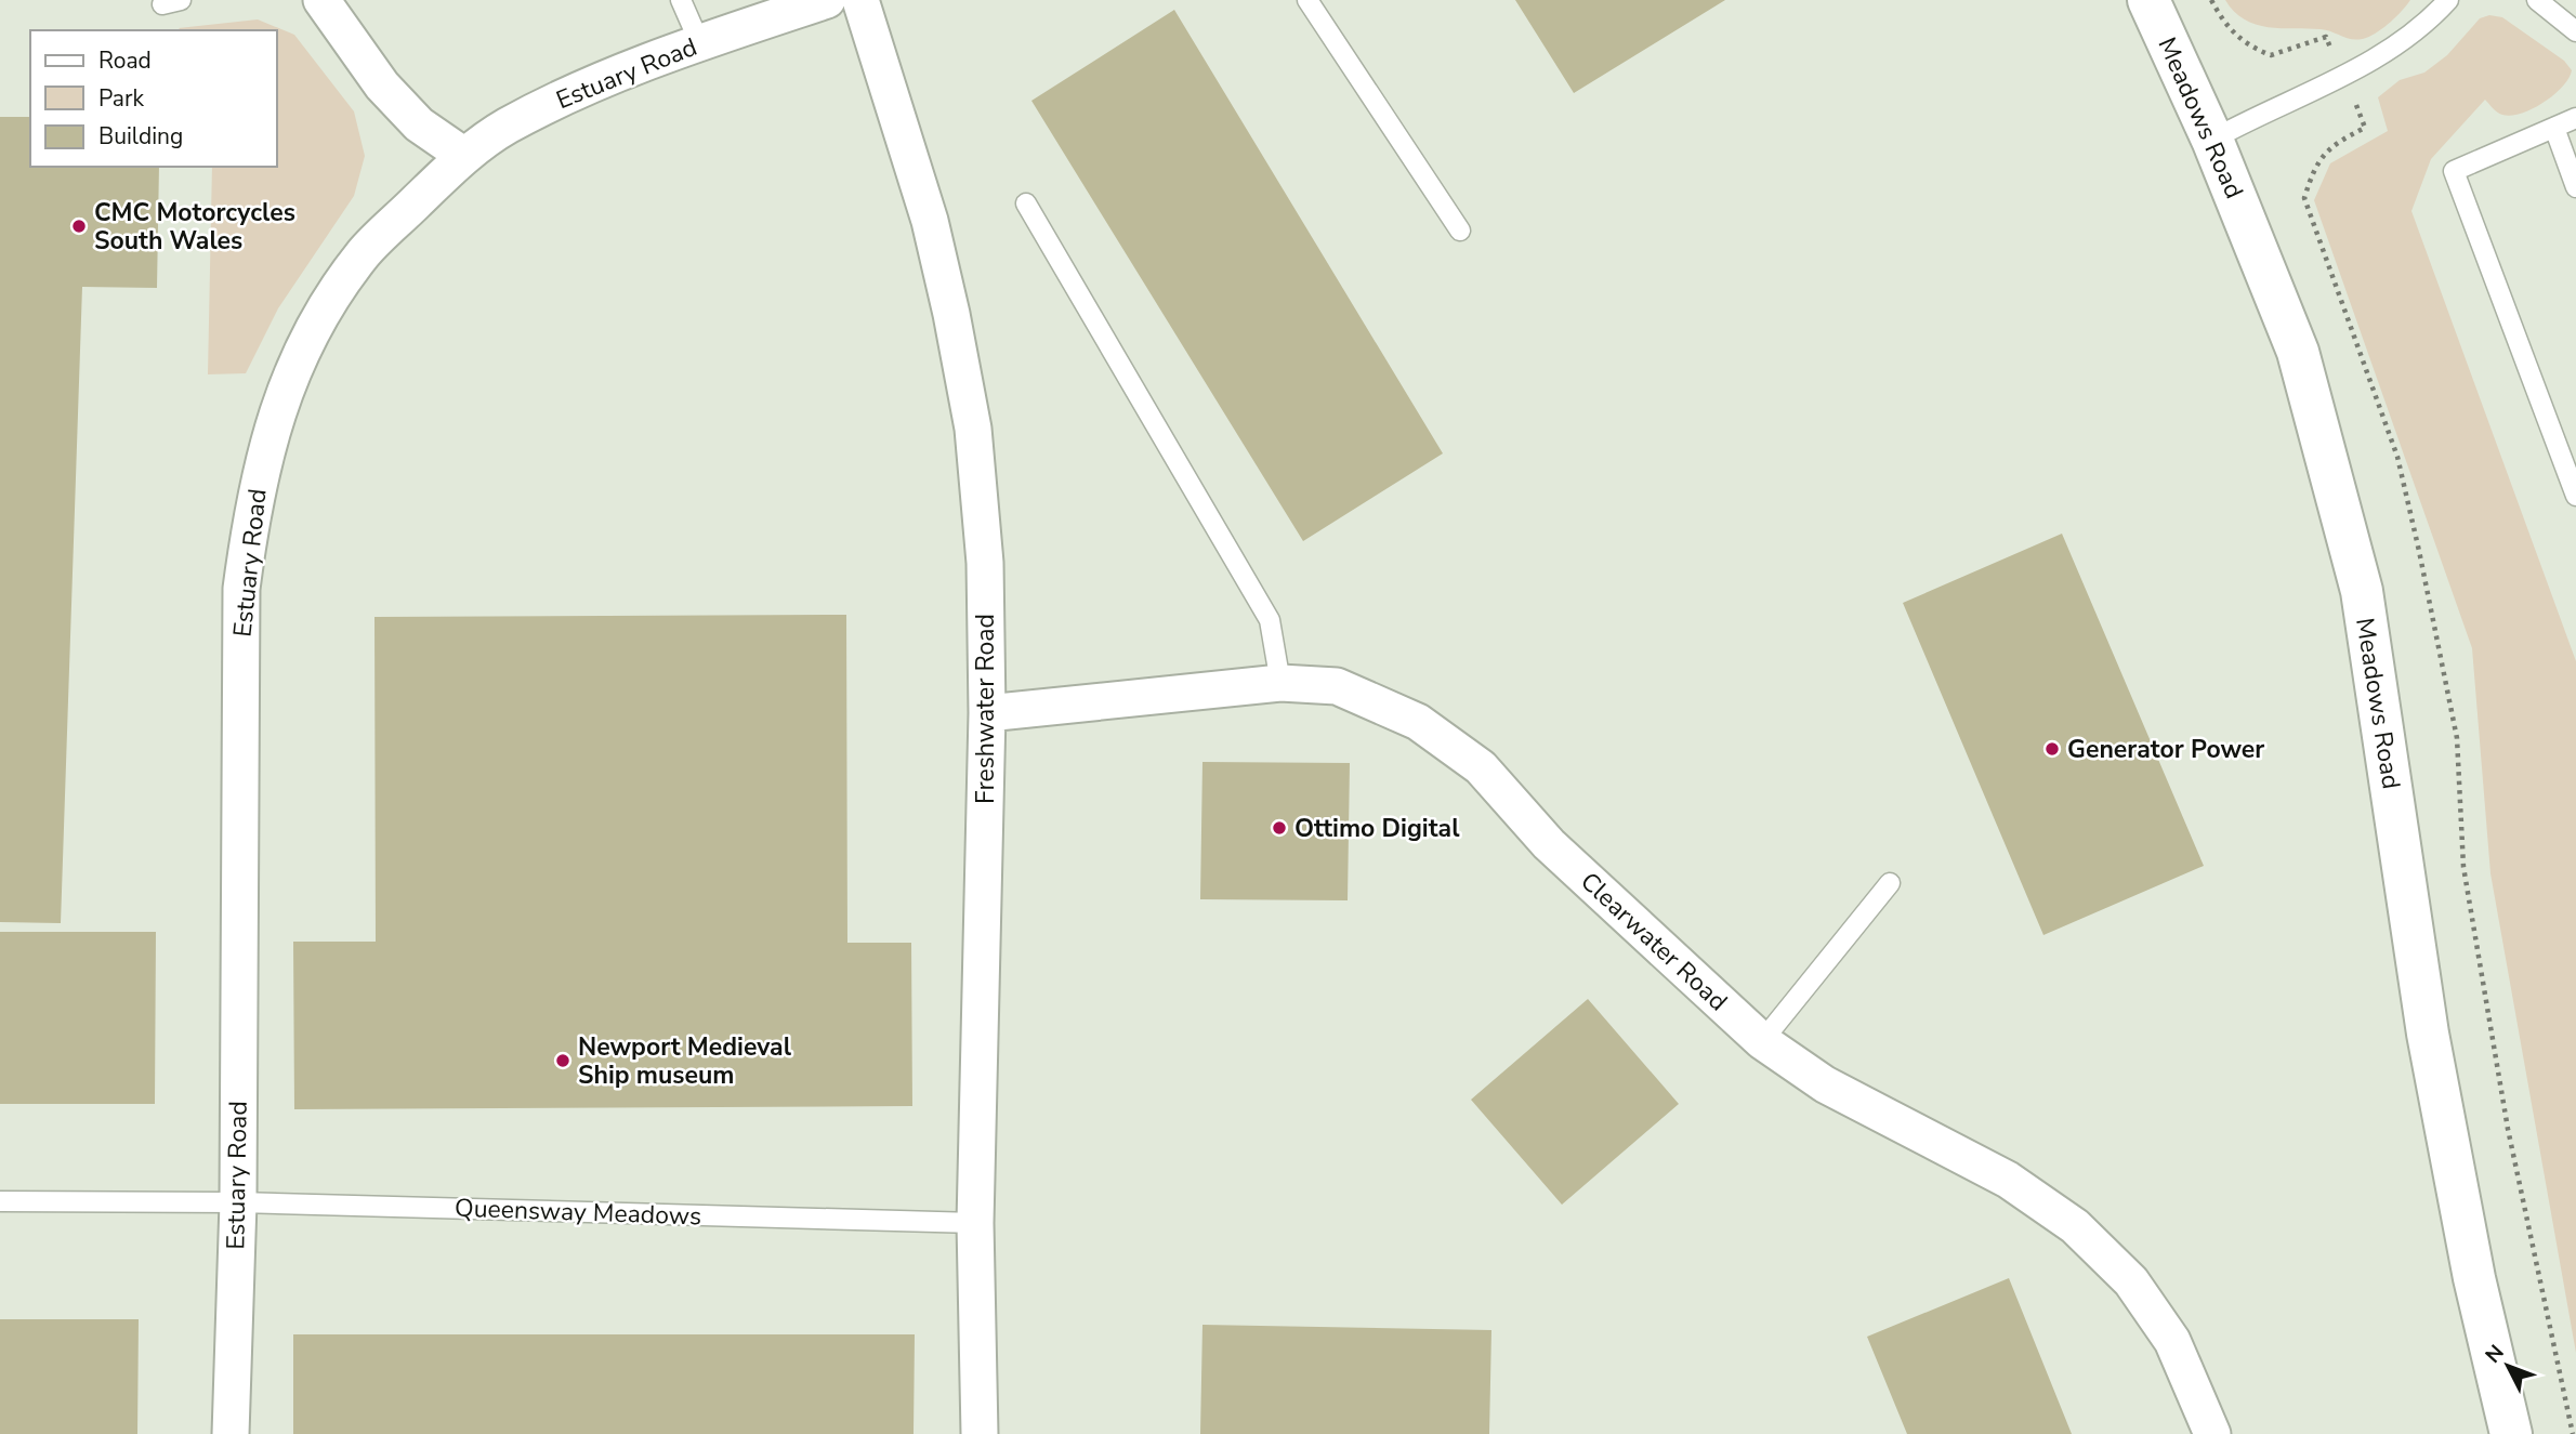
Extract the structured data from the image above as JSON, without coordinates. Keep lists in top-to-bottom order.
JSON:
{
  "streets": {
    "street": [
      "Estuary Road",
      "Meadows Road",
      "Freshwater Road",
      "Clearwater Road"
    ],
    "lane": ["Queensway Meadows"]
  },
  "crossings": [
    ["Estuary Road", "Queensway Meadows"],
    ["Freshwater Road", "Clearwater Road"],
    ["Freshwater Road", "Queensway Meadows"]
  ],
  "places": [
    "CMC Motorcycles South Wales",
    "Generator Power",
    "Ottimo Digital",
    "Newport Medieval Ship museum"
  ],
  "legend": ["Road", "Park", "Building"],
  "north": "top left"
}
